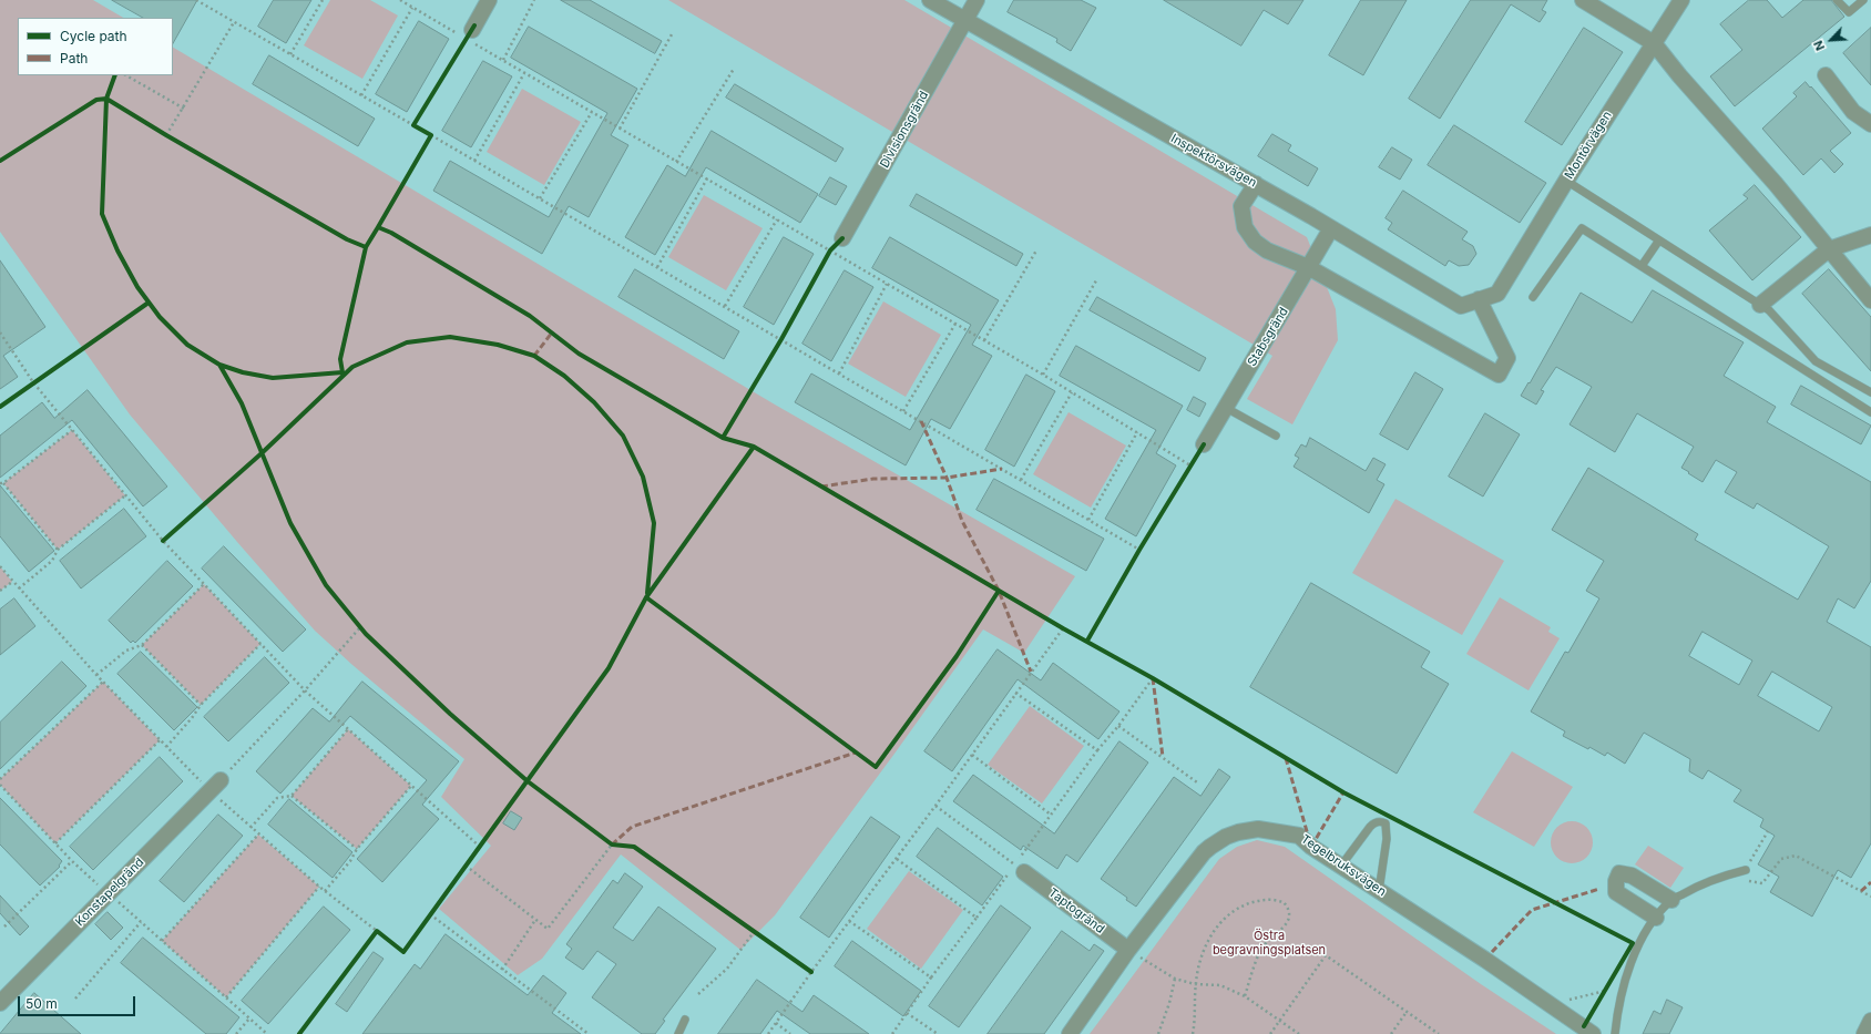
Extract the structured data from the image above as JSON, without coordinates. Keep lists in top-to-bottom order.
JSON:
{
  "streets": {
    "street": [
      "Divisionsgränd",
      "Montörvägen",
      "Inspektörsvägen",
      "Stabsgränd",
      "Tegelbruksvägen",
      "Konstapelgränd",
      "Taptogränd"
    ]
  },
  "crossings": [
    ["Divisionsgränd", "Inspektörsvägen"],
    ["Montörvägen", "Inspektörsvägen"],
    ["Inspektörsvägen", "Stabsgränd"],
    ["Tegelbruksvägen", "Taptogränd"]
  ],
  "parks": ["Östra begravningsplatsen"],
  "legend": ["Cycle path", "Path"],
  "scale_bar": "50 m",
  "north": "bottom left"
}
